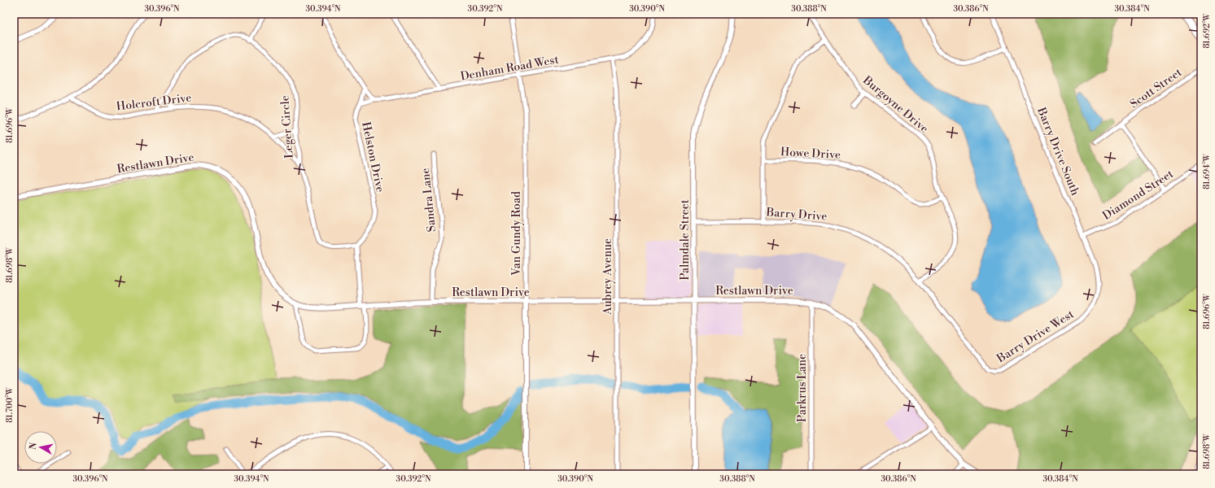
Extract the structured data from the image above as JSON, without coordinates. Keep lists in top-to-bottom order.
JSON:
{
  "streets": {
    "street": [
      "Denham Road West",
      "Scott Street",
      "Holcroft Drive",
      "Burgoyne Drive",
      "Leger Circle",
      "Barry Drive South",
      "Howe Drive",
      "Helston Drive",
      "Restlawn Drive",
      "Diamond Street",
      "Sandra Lane",
      "Barry Drive",
      "Van Gundy Road",
      "Palmdale Street",
      "Aubrey Avenue",
      "Barry Drive West",
      "Parkrus Lane"
    ]
  },
  "crossings": [
    ["Denham Road West", "Van Gundy Road"],
    ["Denham Road West", "Aubrey Avenue"],
    ["Holcroft Drive", "Leger Circle"],
    ["Holcroft Drive", "Helston Drive"],
    ["Burgoyne Drive", "Howe Drive"],
    ["Burgoyne Drive", "Barry Drive"],
    ["Barry Drive South", "Diamond Street"],
    ["Barry Drive South", "Barry Drive West"],
    ["Restlawn Drive", "Sandra Lane"],
    ["Restlawn Drive", "Van Gundy Road"],
    ["Restlawn Drive", "Palmdale Street"],
    ["Restlawn Drive", "Aubrey Avenue"],
    ["Restlawn Drive", "Parkrus Lane"],
    ["Barry Drive", "Palmdale Street"],
    ["Barry Drive", "Barry Drive West"]
  ],
  "north": "left",
  "coordinates": [
    "30.396°N",
    "30.394°N",
    "30.392°N",
    "30.390°N",
    "30.388°N",
    "30.386°N",
    "30.384°N",
    "81.692°W",
    "81.696°W",
    "81.694°W",
    "81.698°W",
    "81.700°W"
  ]
}
